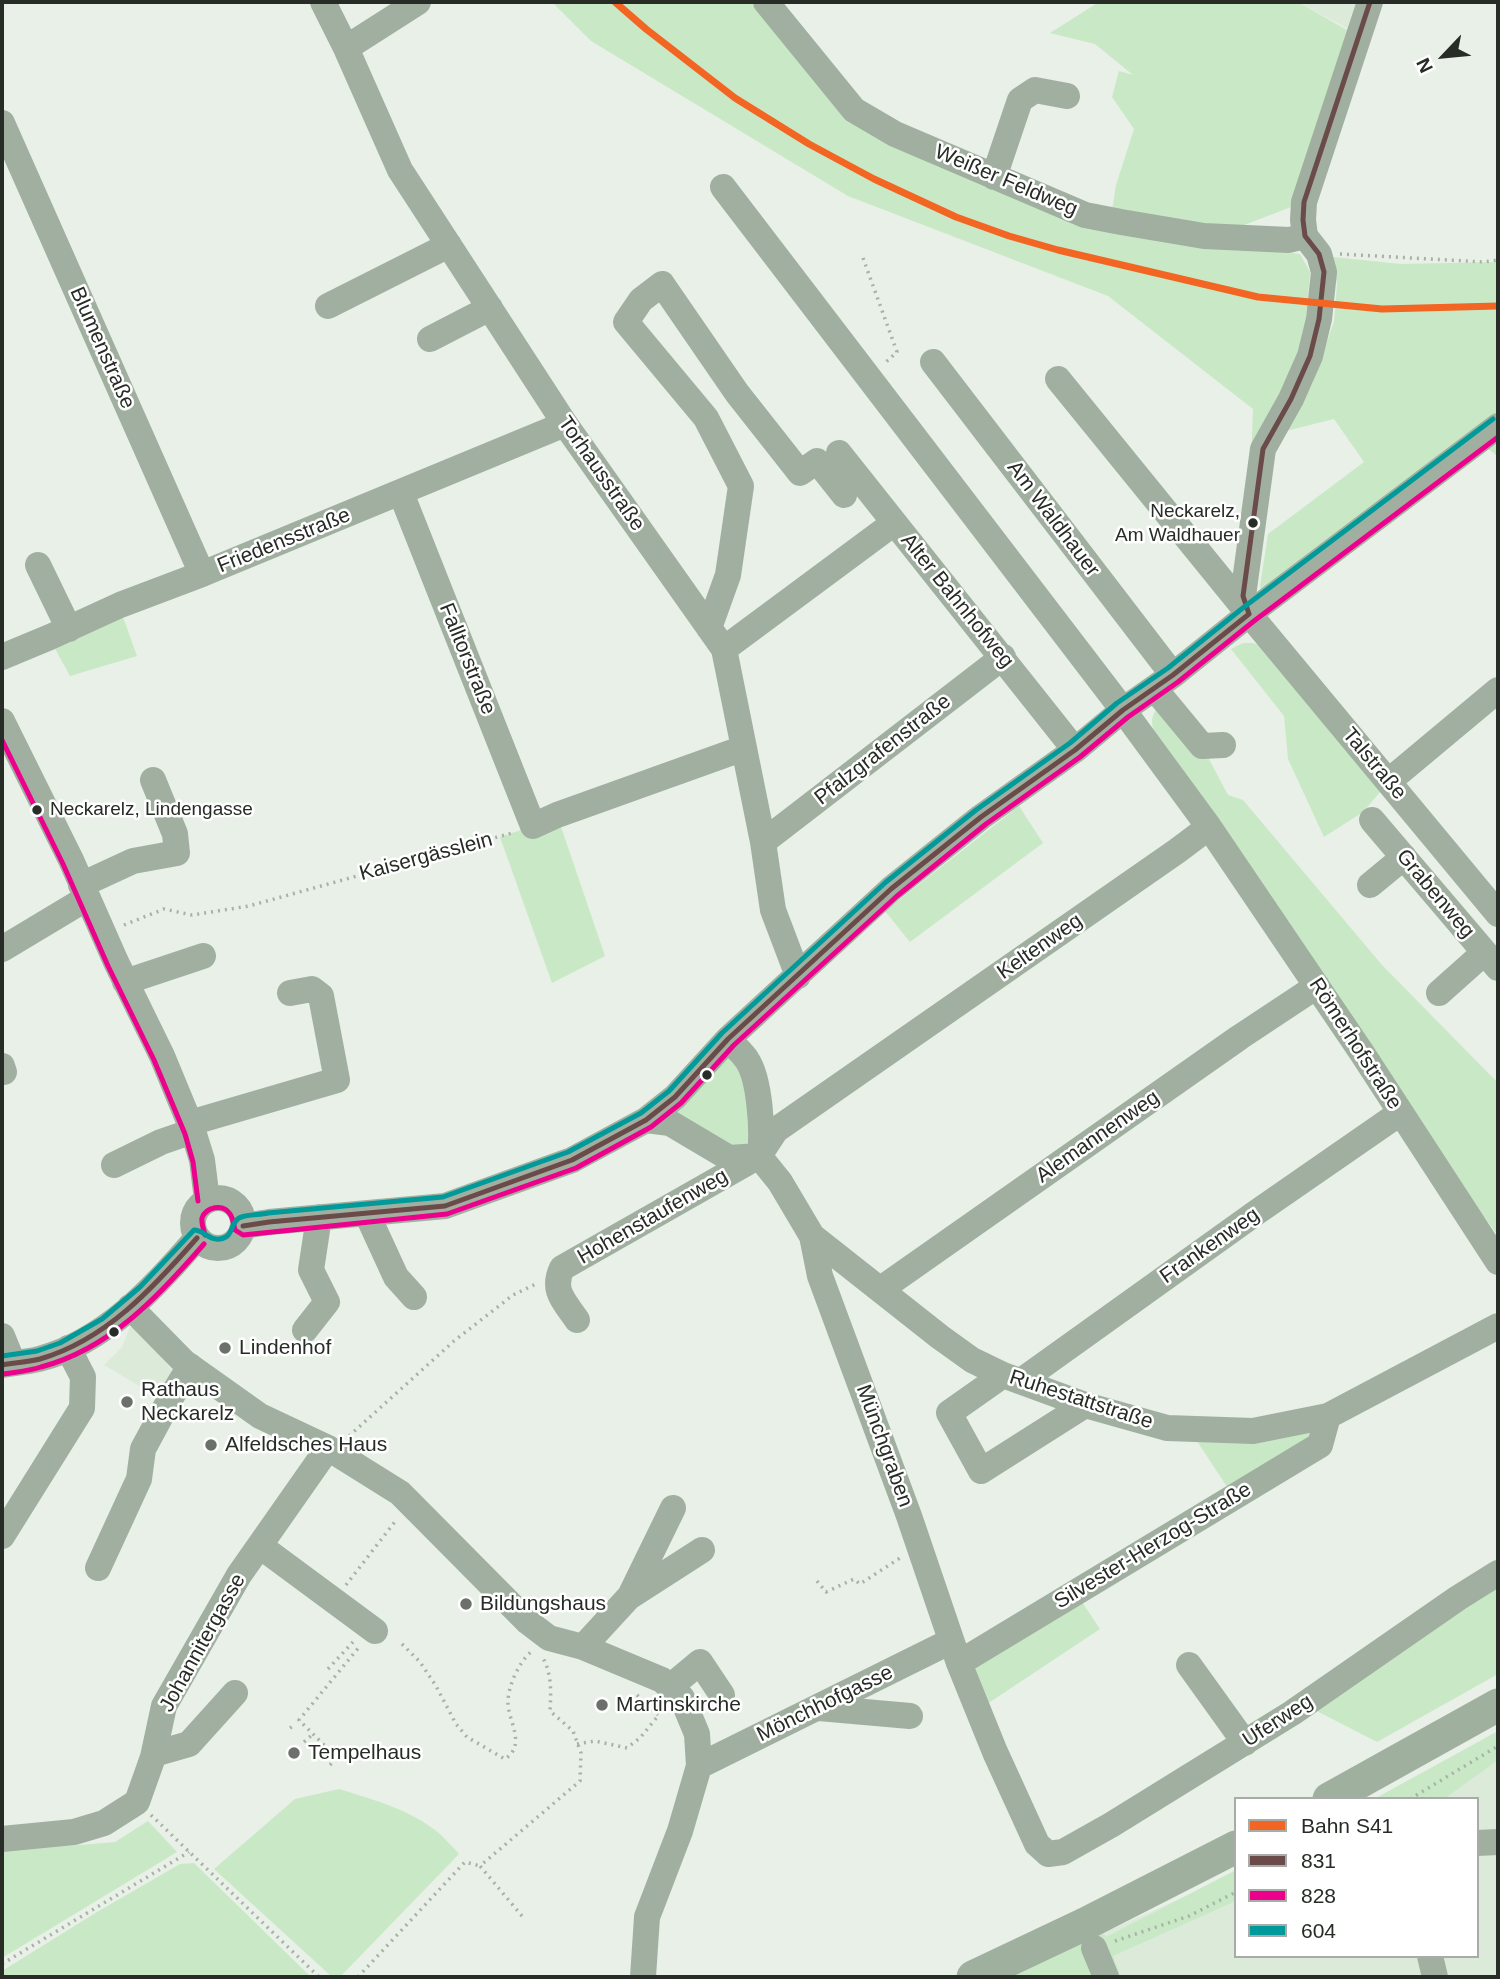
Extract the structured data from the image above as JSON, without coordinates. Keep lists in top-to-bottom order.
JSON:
{
  "streets": {
    "street": [
      "Weißer Feldweg",
      "Blumenstraße",
      "Torhausstraße",
      "Am Waldhauer",
      "Friedensstraße",
      "Alter Bahnhofweg",
      "Falltorstraße",
      "Pfalzgrafenstraße",
      "Talstraße",
      "Grabenweg",
      "Keltenweg",
      "Römerhofstraße",
      "Alemannenweg",
      "Hohenstaufenweg",
      "Frankenweg",
      "Ruhestattstraße",
      "Münchgraben",
      "Silvester-Herzog-Straße",
      "Johannitergasse",
      "Mönchhofgasse",
      "Uferweg"
    ],
    "path": ["Kaisergässlein"]
  },
  "crossings": [
    ["Blumenstraße", "Friedensstraße"],
    ["Torhausstraße", "Friedensstraße"],
    ["Torhausstraße", "Pfalzgrafenstraße"],
    ["Friedensstraße", "Falltorstraße"],
    ["Alter Bahnhofweg", "Pfalzgrafenstraße"],
    ["Falltorstraße", "Kaisergässlein"],
    ["Keltenweg", "Römerhofstraße"],
    ["Keltenweg", "Hohenstaufenweg"],
    ["Keltenweg", "Münchgraben"],
    ["Römerhofstraße", "Alemannenweg"],
    ["Römerhofstraße", "Frankenweg"],
    ["Alemannenweg", "Ruhestattstraße"],
    ["Hohenstaufenweg", "Münchgraben"],
    ["Frankenweg", "Ruhestattstraße"],
    ["Ruhestattstraße", "Münchgraben"],
    ["Ruhestattstraße", "Silvester-Herzog-Straße"],
    ["Münchgraben", "Silvester-Herzog-Straße"],
    ["Münchgraben", "Mönchhofgasse"],
    ["Münchgraben", "Uferweg"],
    ["Silvester-Herzog-Straße", "Mönchhofgasse"]
  ],
  "places": [
    "Neckarelz, Am Waldhauer",
    "Neckarelz, Lindengasse",
    "Lindenhof",
    "Rathaus Neckarelz",
    "Alfeldsches Haus",
    "Bildungshaus",
    "Martinskirche",
    "Tempelhaus"
  ],
  "lines": [
    "rail line S41",
    "transit line 831",
    "transit line 604",
    "transit line 828"
  ],
  "legend": [
    "Bahn S41",
    "831",
    "828",
    "604"
  ],
  "north": "bottom left"
}
